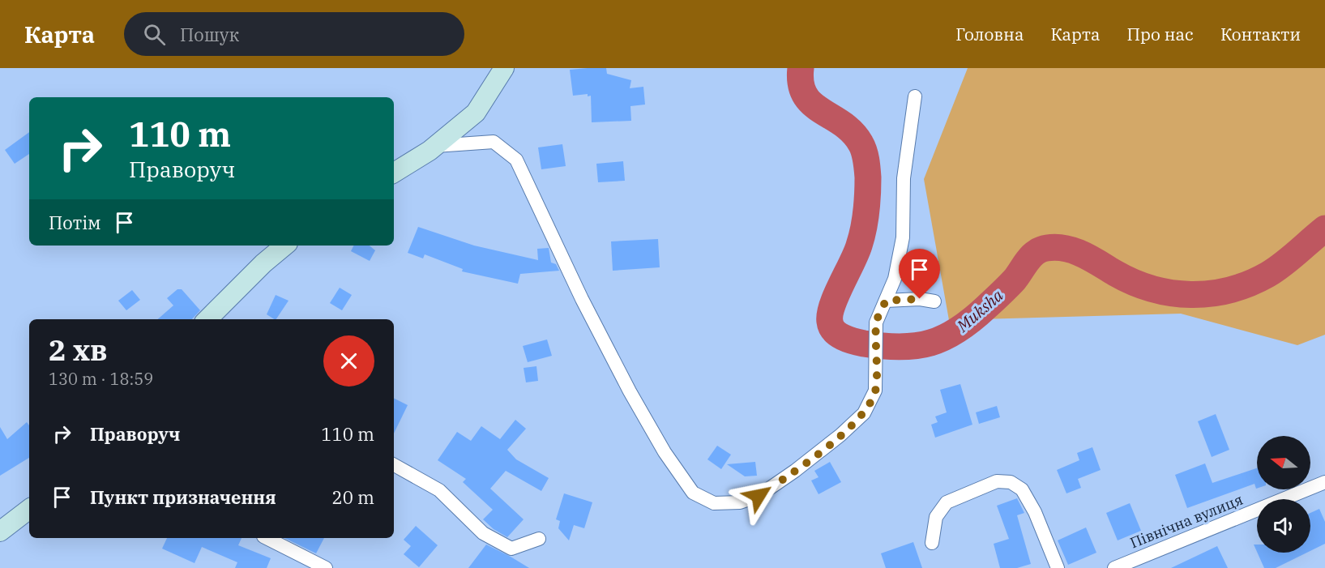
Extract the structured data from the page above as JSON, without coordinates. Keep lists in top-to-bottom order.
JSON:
{
  "streets": {
    "street": ["Північна вулиця"]
  },
  "water": ["Muksha"],
  "north": "left",
  "page": {
    "header": "Карта",
    "search": "Пошук",
    "nav": [
      "Головна",
      "Карта",
      "Про нас",
      "Контакти"
    ],
    "turn": ["110 m", "Праворуч"],
    "then": "Потім",
    "heading": ["2 хв", "130 m · 18:59"],
    "list": [
      {
        "name": "Праворуч",
        "value": "110 m"
      },
      {
        "name": "Пункт призначення",
        "value": "20 m"
      }
    ]
  }
}
